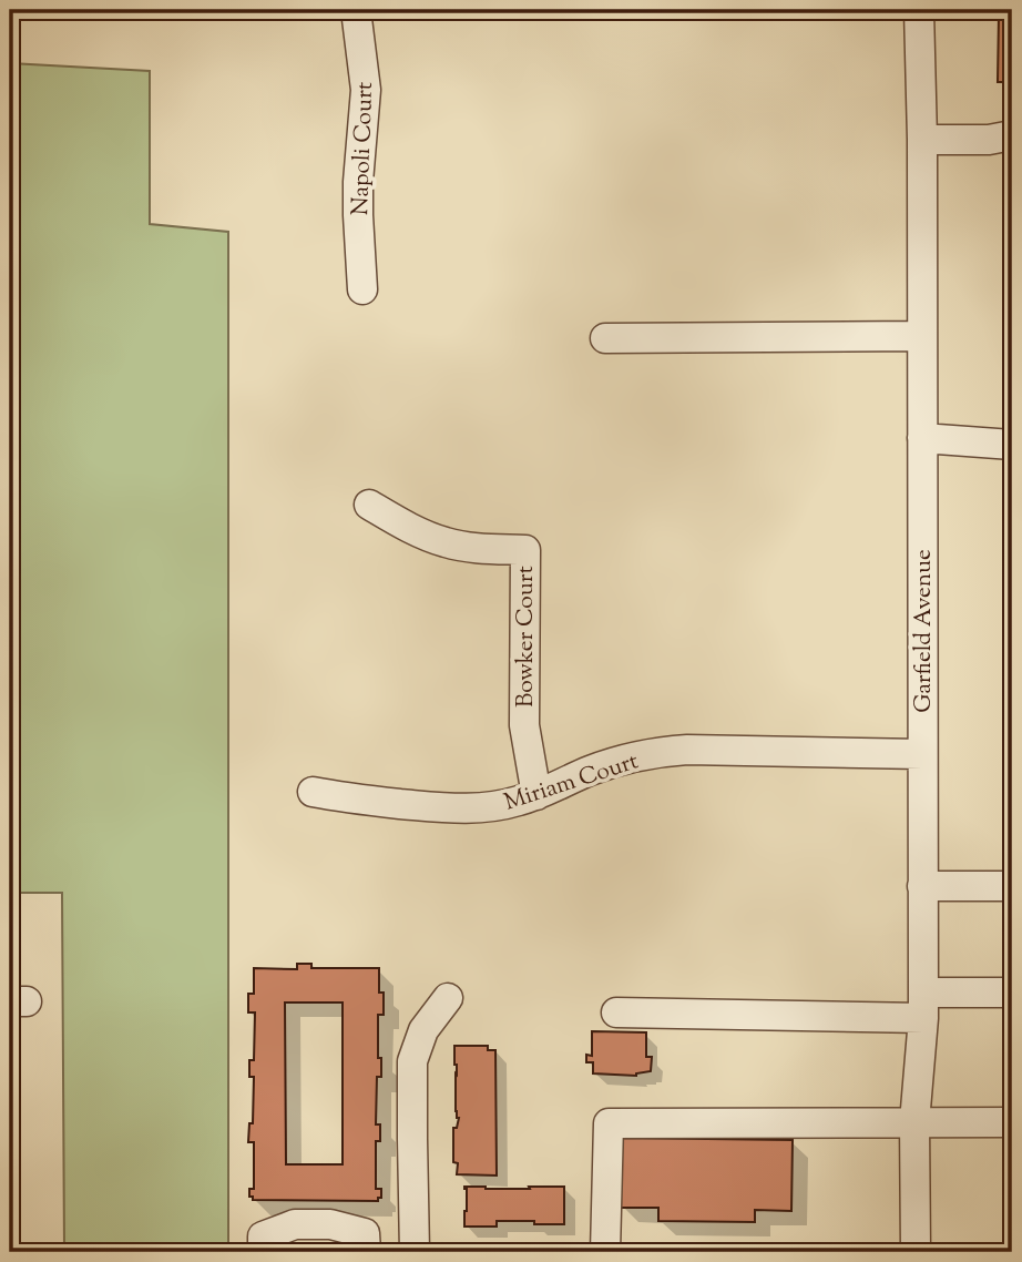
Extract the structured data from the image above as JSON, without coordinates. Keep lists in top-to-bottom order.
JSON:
{
  "streets": {
    "street": [
      "Napoli Court",
      "Garfield Avenue",
      "Bowker Court",
      "Miriam Court"
    ]
  },
  "crossings": [
    ["Garfield Avenue", "Miriam Court"],
    ["Bowker Court", "Miriam Court"]
  ]
}
